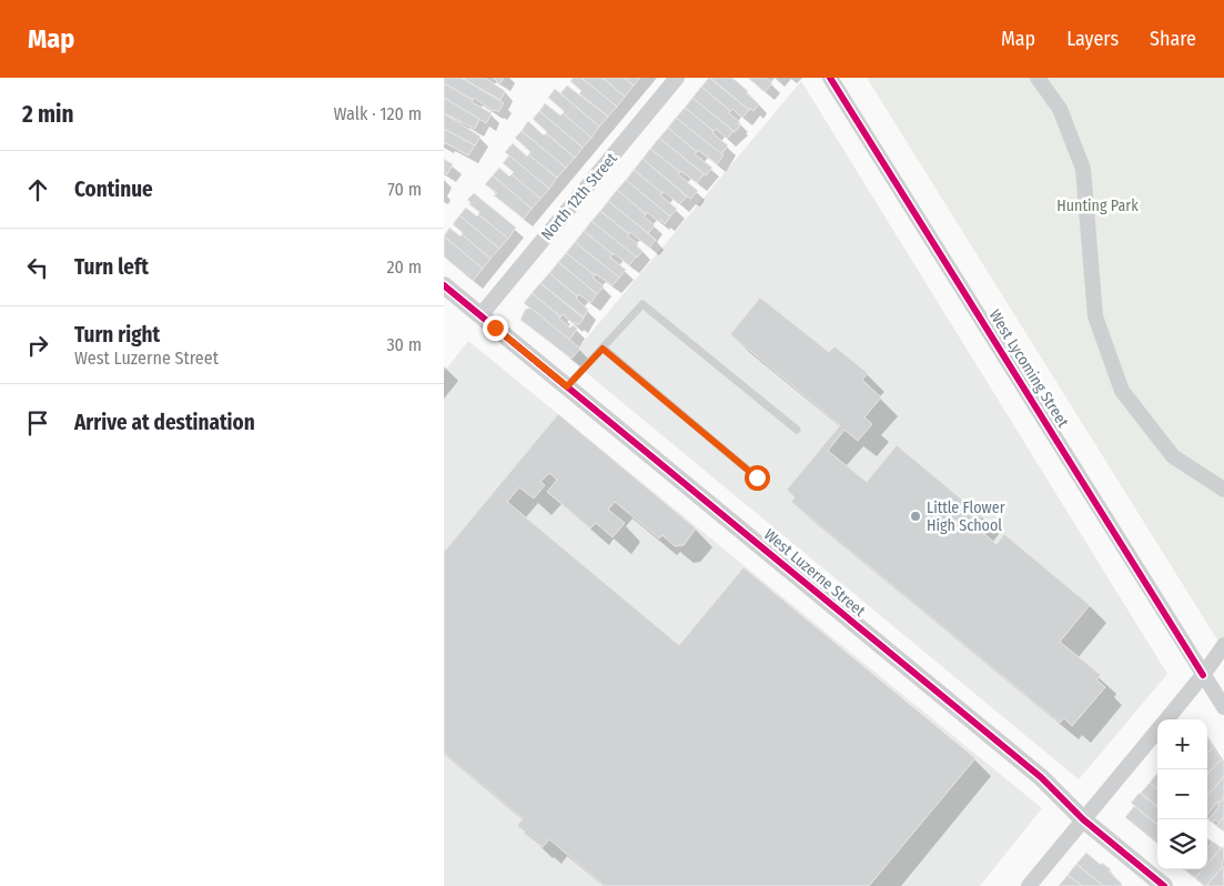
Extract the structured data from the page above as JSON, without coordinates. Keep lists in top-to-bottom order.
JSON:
{
  "streets": {
    "street": ["North 12th Street", "West Lycoming Street", "West Luzerne Street"]
  },
  "crossings": [
    ["North 12th Street", "West Luzerne Street"]
  ],
  "parks": ["Hunting Park"],
  "places": ["Little Flower High School"],
  "page": {
    "header": "Map",
    "nav": ["Map", "Layers", "Share"],
    "heading": ["2 min", "Walk · 120 m"],
    "list": [
      ["Continue", "70 m"],
      ["Turn left", "20 m"],
      ["Turn right", "West Luzerne Street", "30 m"],
      "Arrive at destination"
    ],
    "map_buttons": ["+", "−"]
  }
}
